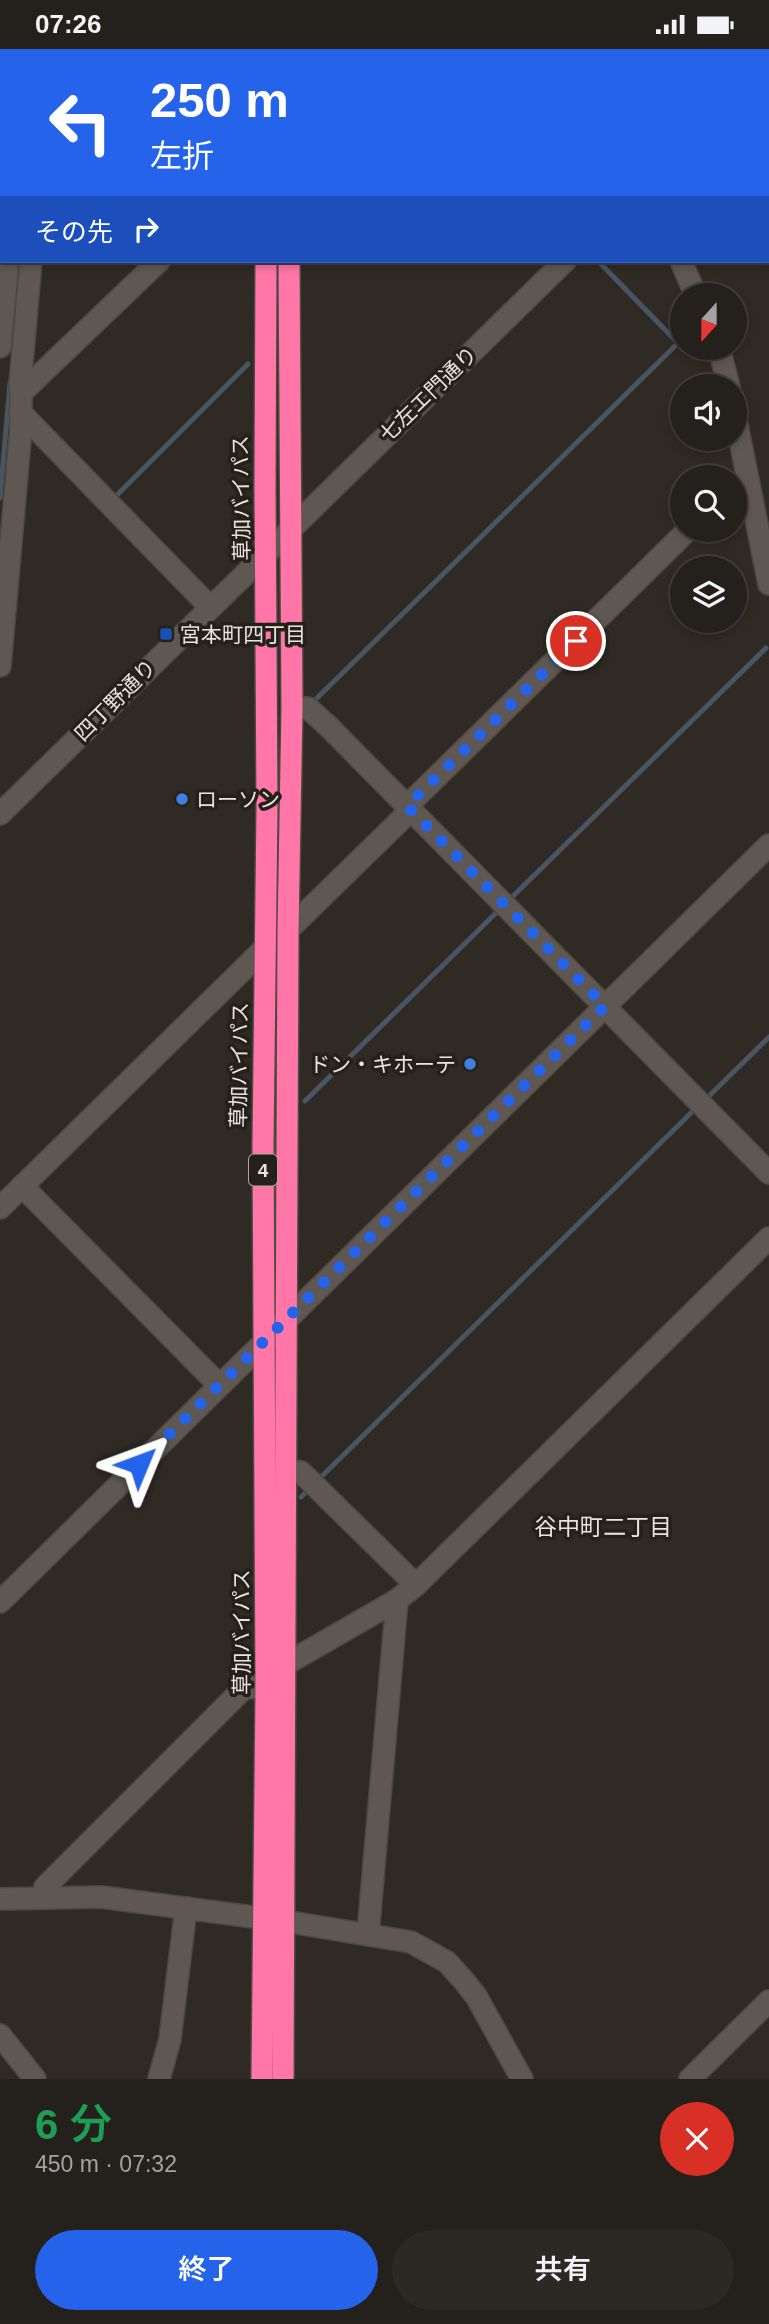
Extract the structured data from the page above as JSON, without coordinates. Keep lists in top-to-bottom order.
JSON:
{
  "streets": {
    "highway": ["草加バイパス", "4"],
    "street": ["七左エ門通り", "四丁野通り"]
  },
  "crossings": [
    ["七左エ門通り", "四丁野通り"],
    ["七左エ門通り", "4"],
    ["草加バイパス", "四丁野通り"],
    ["四丁野通り", "4"]
  ],
  "districts": ["谷中町二丁目"],
  "places": {
    "transit": ["宮本町四丁目"],
    "other": ["ローソン", "ドン・キホーテ"]
  },
  "north": "bottom",
  "page": {
    "status": "07:26",
    "turn": ["250 m", "左折"],
    "then": "その先",
    "heading": ["6 分", "450 m · 07:32"],
    "buttons": ["終了", "共有"]
  }
}
